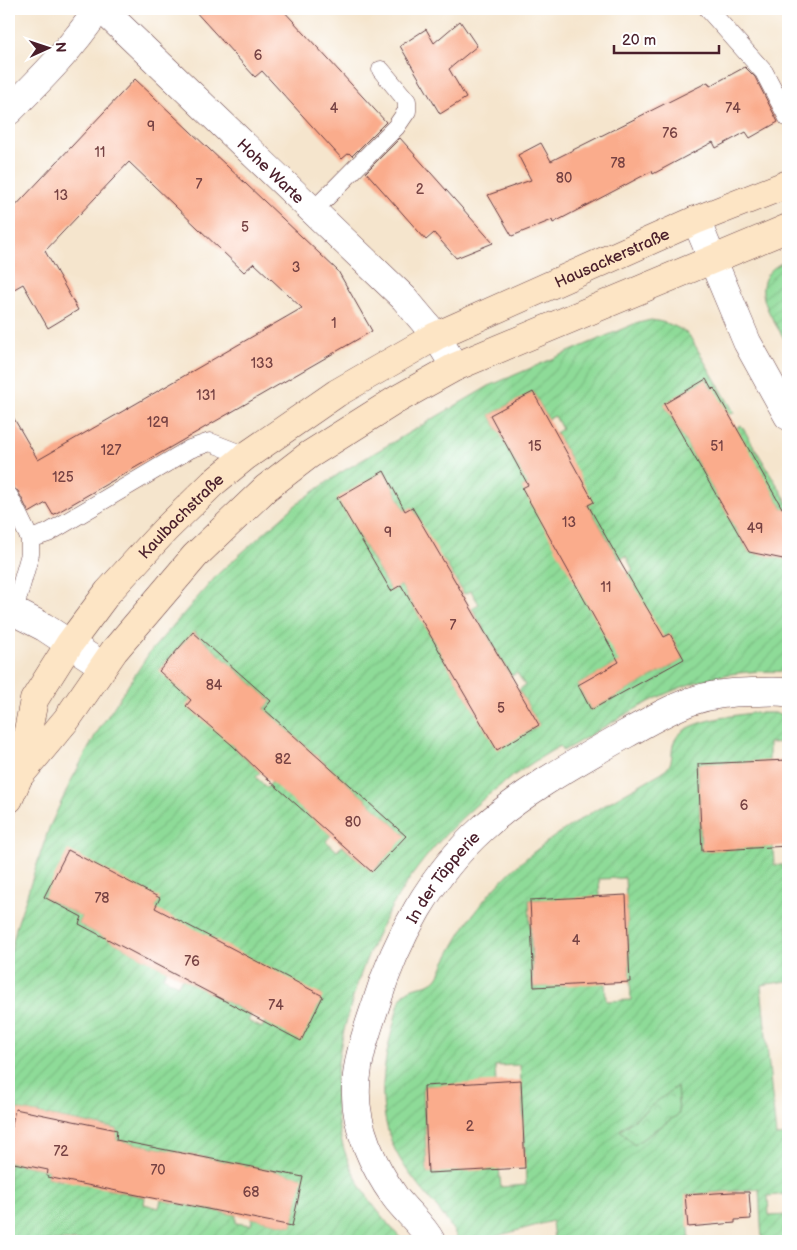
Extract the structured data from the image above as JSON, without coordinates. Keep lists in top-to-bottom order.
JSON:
{
  "streets": {
    "main road": ["Hausackerstraße", "Kaulbachstraße"],
    "street": ["Hohe Warte", "In der Täpperie"]
  },
  "crossings": [
    ["Hohe Warte", "Hausackerstraße"],
    ["Hohe Warte", "Kaulbachstraße"],
    ["Hausackerstraße", "Kaulbachstraße"]
  ],
  "house_numbers": [
    "6",
    "4",
    "74",
    "9",
    "76",
    "11",
    "78",
    "80",
    "7",
    "2",
    "13",
    "5",
    "3",
    "1",
    "133",
    "131",
    "129",
    "15",
    "51",
    "127",
    "125",
    "13",
    "49",
    "9",
    "11",
    "7",
    "84",
    "5",
    "82",
    "6",
    "80",
    "78",
    "4",
    "76",
    "74",
    "2",
    "72",
    "70",
    "68"
  ],
  "scale_bar": "20 m",
  "north": "right"
}
